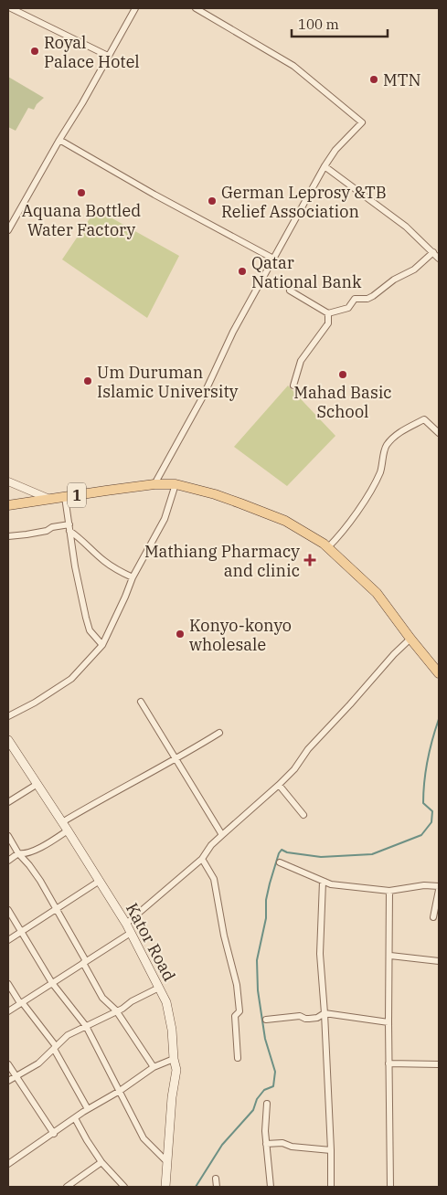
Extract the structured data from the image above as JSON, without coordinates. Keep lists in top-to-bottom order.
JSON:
{
  "streets": {
    "main road": ["1", "Kator Road"]
  },
  "places": {
    "other": [
      "Royal Palace Hotel",
      "MTN",
      "Aquana Bottled Water Factory",
      "German Leprosy &TB Relief Association",
      "Qatar National Bank",
      "Mahad Basic School",
      "Um Duruman Islamic University",
      "Konyo-konyo wholesale"
    ],
    "health": ["Mathiang Pharmacy and clinic"]
  },
  "scale_bar": "100 m"
}
